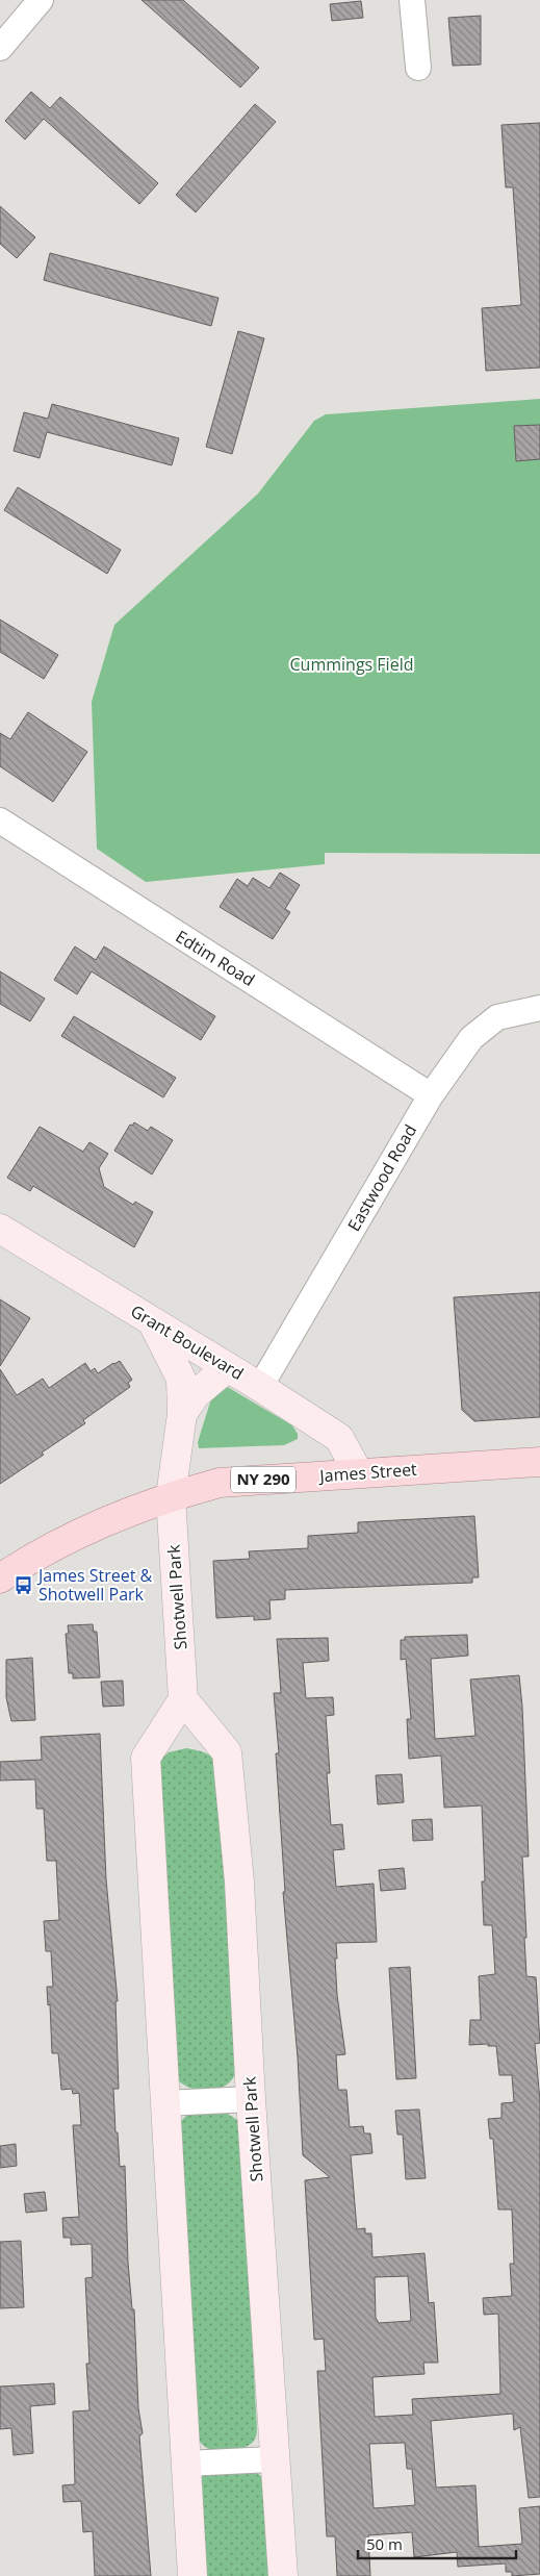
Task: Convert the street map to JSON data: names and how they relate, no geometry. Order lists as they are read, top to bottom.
{
  "streets": {
    "main road": ["James Street", "NY 290"],
    "street": [
      "Edtim Road",
      "Eastwood Road",
      "Grant Boulevard",
      "Shotwell Park"
    ]
  },
  "crossings": [
    ["Edtim Road", "Eastwood Road"],
    ["Eastwood Road", "Grant Boulevard"],
    ["Grant Boulevard", "James Street"],
    ["Grant Boulevard", "Shotwell Park"],
    ["James Street", "Shotwell Park"]
  ],
  "parks": ["Cummings Field"],
  "places": {
    "bus stop": ["James Street & Shotwell Park"]
  },
  "scale_bar": "50 m"
}
